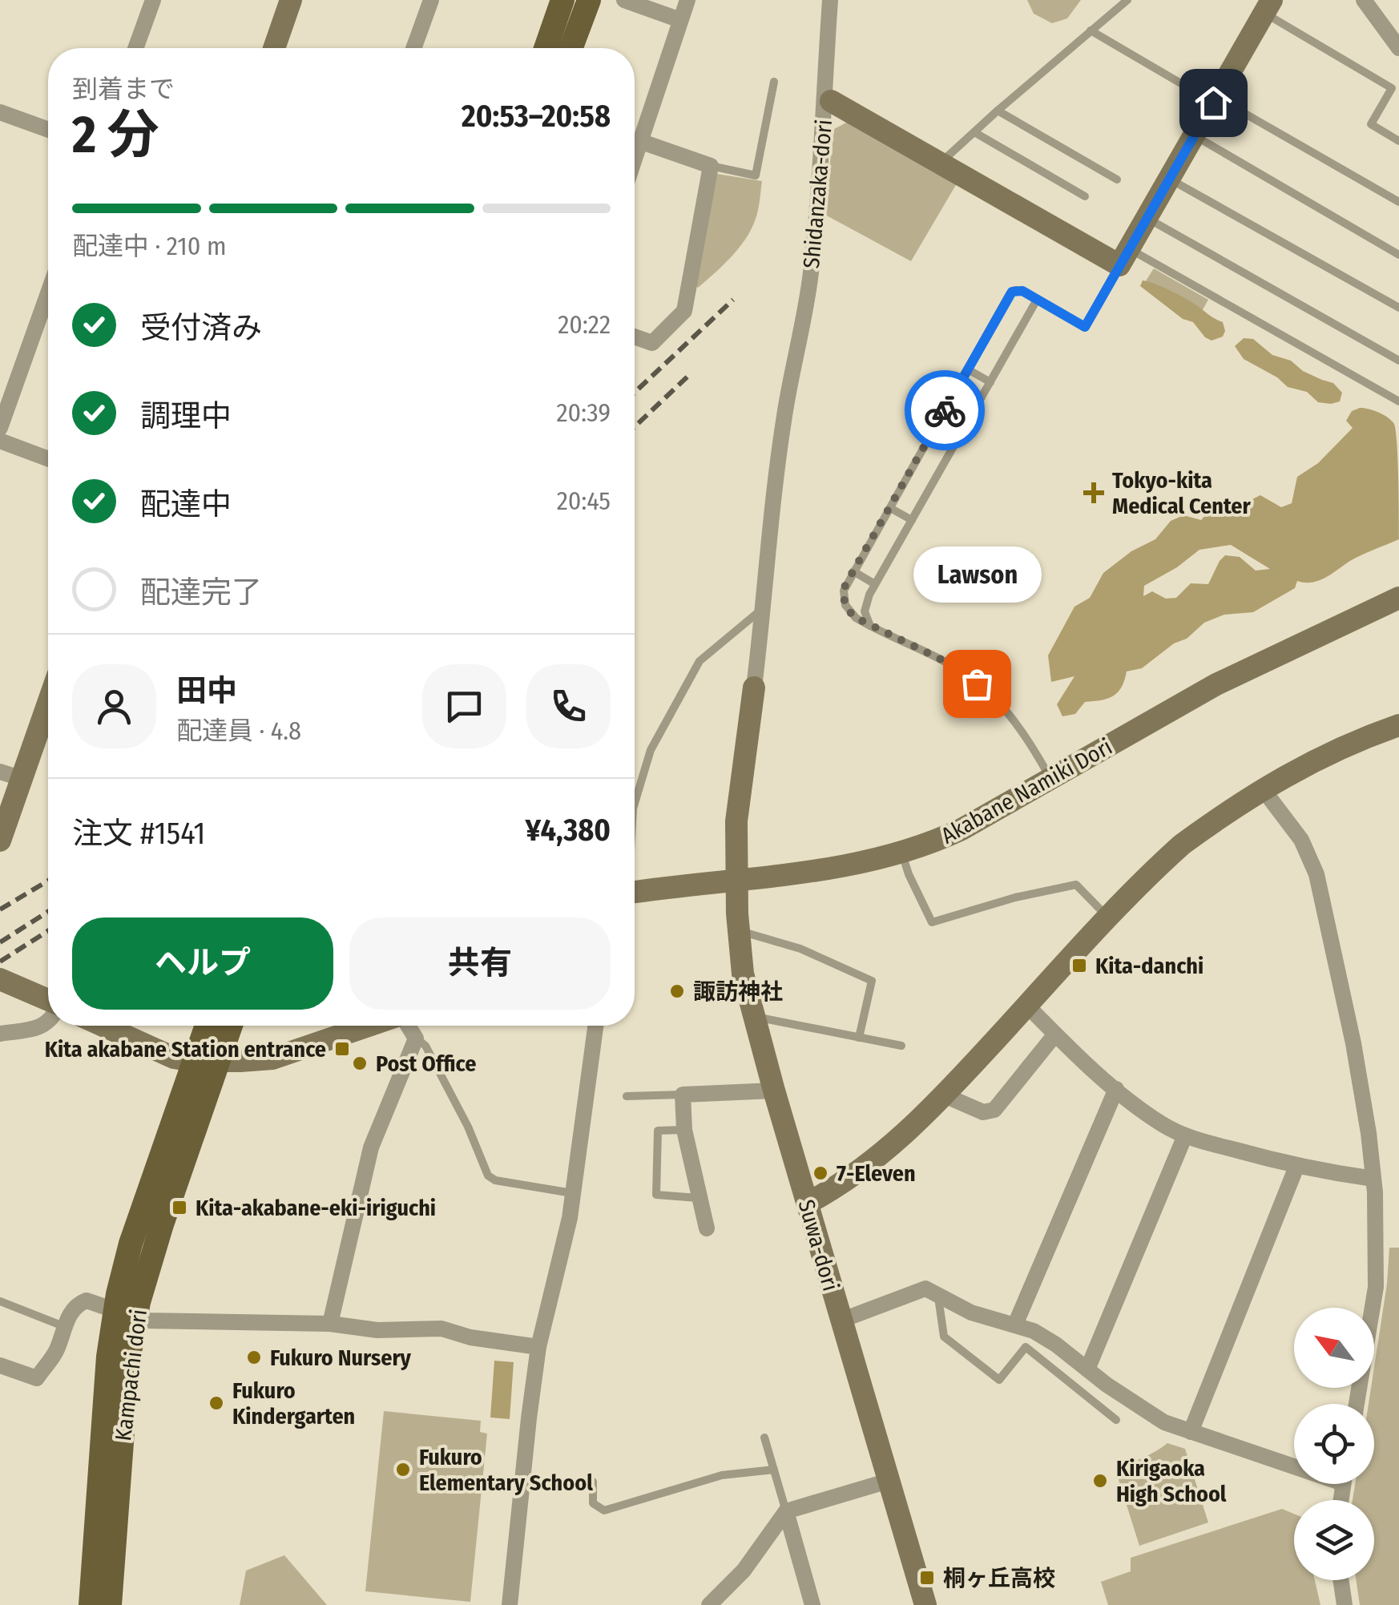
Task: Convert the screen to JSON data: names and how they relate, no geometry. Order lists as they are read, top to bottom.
{
  "streets": {
    "main road": ["Kampachi dori"],
    "street": ["Shidanzaka-dori", "Akabane Namiki Dori", "Suwa-dori"]
  },
  "crossings": [
    ["Shidanzaka-dori", "Akabane Namiki Dori"],
    ["Shidanzaka-dori", "Suwa-dori"],
    ["Akabane Namiki Dori", "Suwa-dori"]
  ],
  "places": {
    "health": ["Tokyo-kita Medical Center"],
    "other": [
      "Lawson",
      "諏訪神社",
      "Post Office",
      "7-Eleven",
      "Fukuro Nursery",
      "Fukuro Kindergarten",
      "Fukuro Elementary School",
      "Kirigaoka High School"
    ],
    "transit": [
      "Kita-danchi",
      "Kita akabane Station entrance",
      "Kita-akabane-eki-iriguchi",
      "桐ヶ丘高校"
    ]
  },
  "north": "top left",
  "page": {
    "heading": ["2 分", "到着まで", "20:53–20:58"],
    "panel": [
      "田中",
      "配達員 · 4.8",
      "注文 #1541",
      "¥4,380"
    ],
    "bar": "配達中 · 210 m",
    "list": [
      ["受付済み", "20:22"],
      ["調理中", "20:39"],
      ["配達中", "20:45"],
      "配達完了"
    ],
    "bubble": "Lawson",
    "buttons": ["ヘルプ", "共有"]
  }
}
